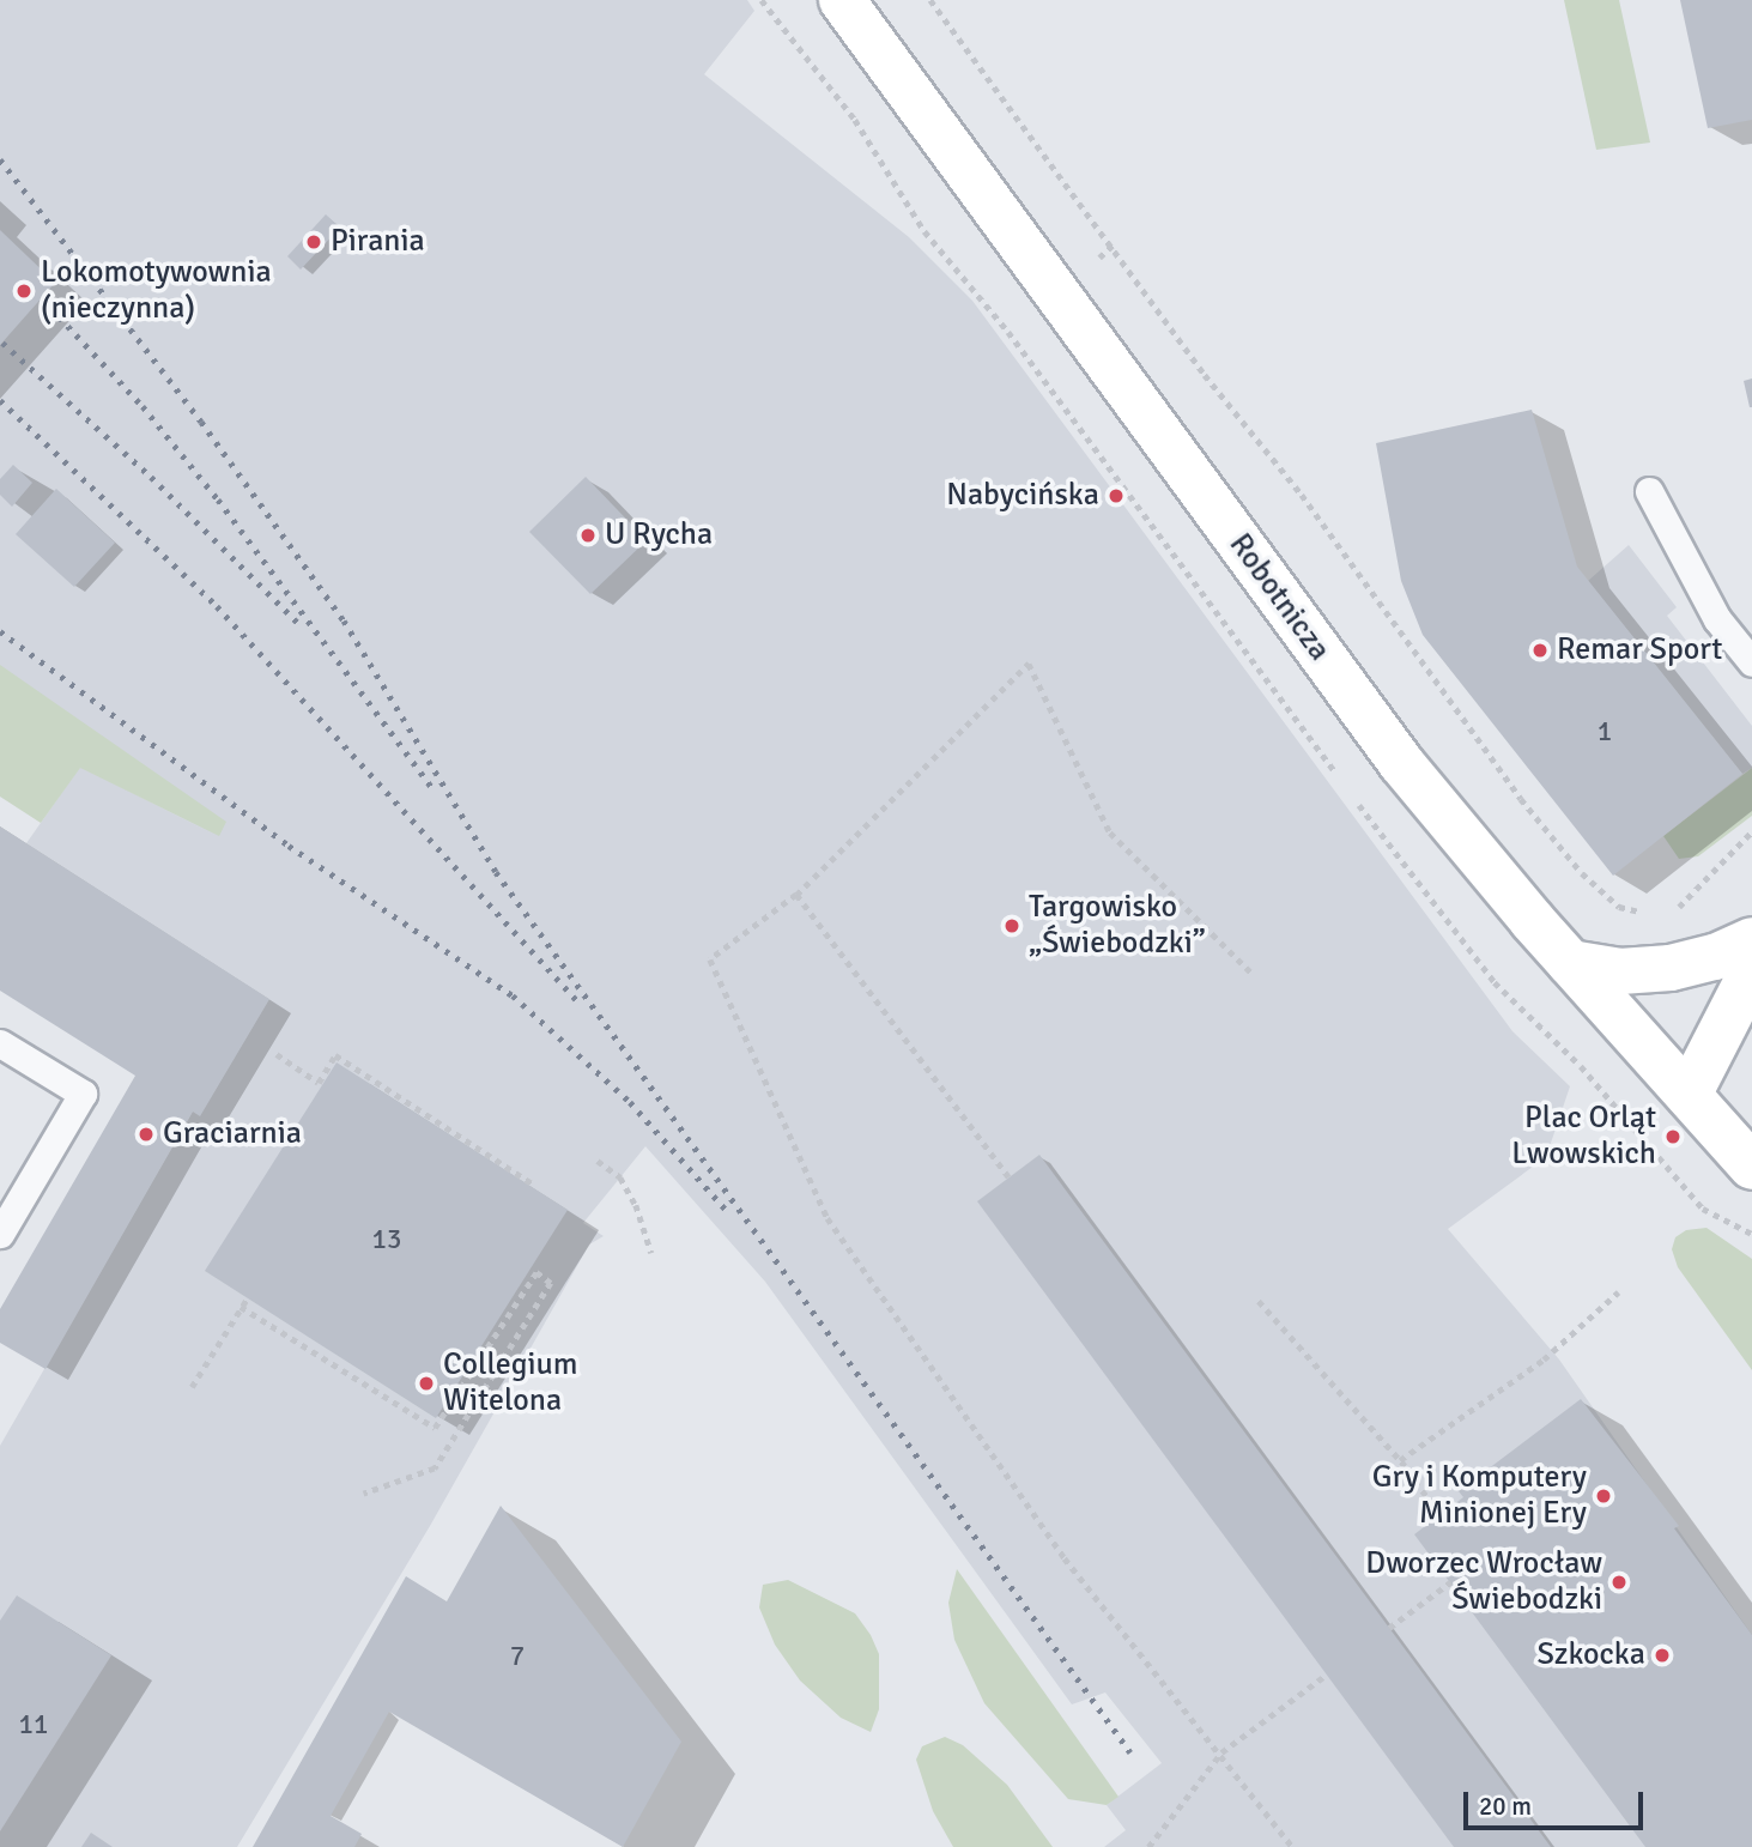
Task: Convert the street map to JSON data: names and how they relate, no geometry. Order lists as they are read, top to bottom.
{
  "streets": {
    "street": ["Robotnicza"]
  },
  "places": [
    "Pirania",
    "Lokomotywownia (nieczynna)",
    "Nabycińska",
    "U Rycha",
    "Remar Sport",
    "Targowisko „Świebodzki”",
    "Graciarnia",
    "Plac Orląt Lwowskich",
    "Collegium Witelona",
    "Gry i Komputery Minionej Ery",
    "Dworzec Wrocław Świebodzki",
    "Szkocka"
  ],
  "house_numbers": [
    "1",
    "13",
    "7",
    "11"
  ],
  "scale_bar": "20 m"
}
